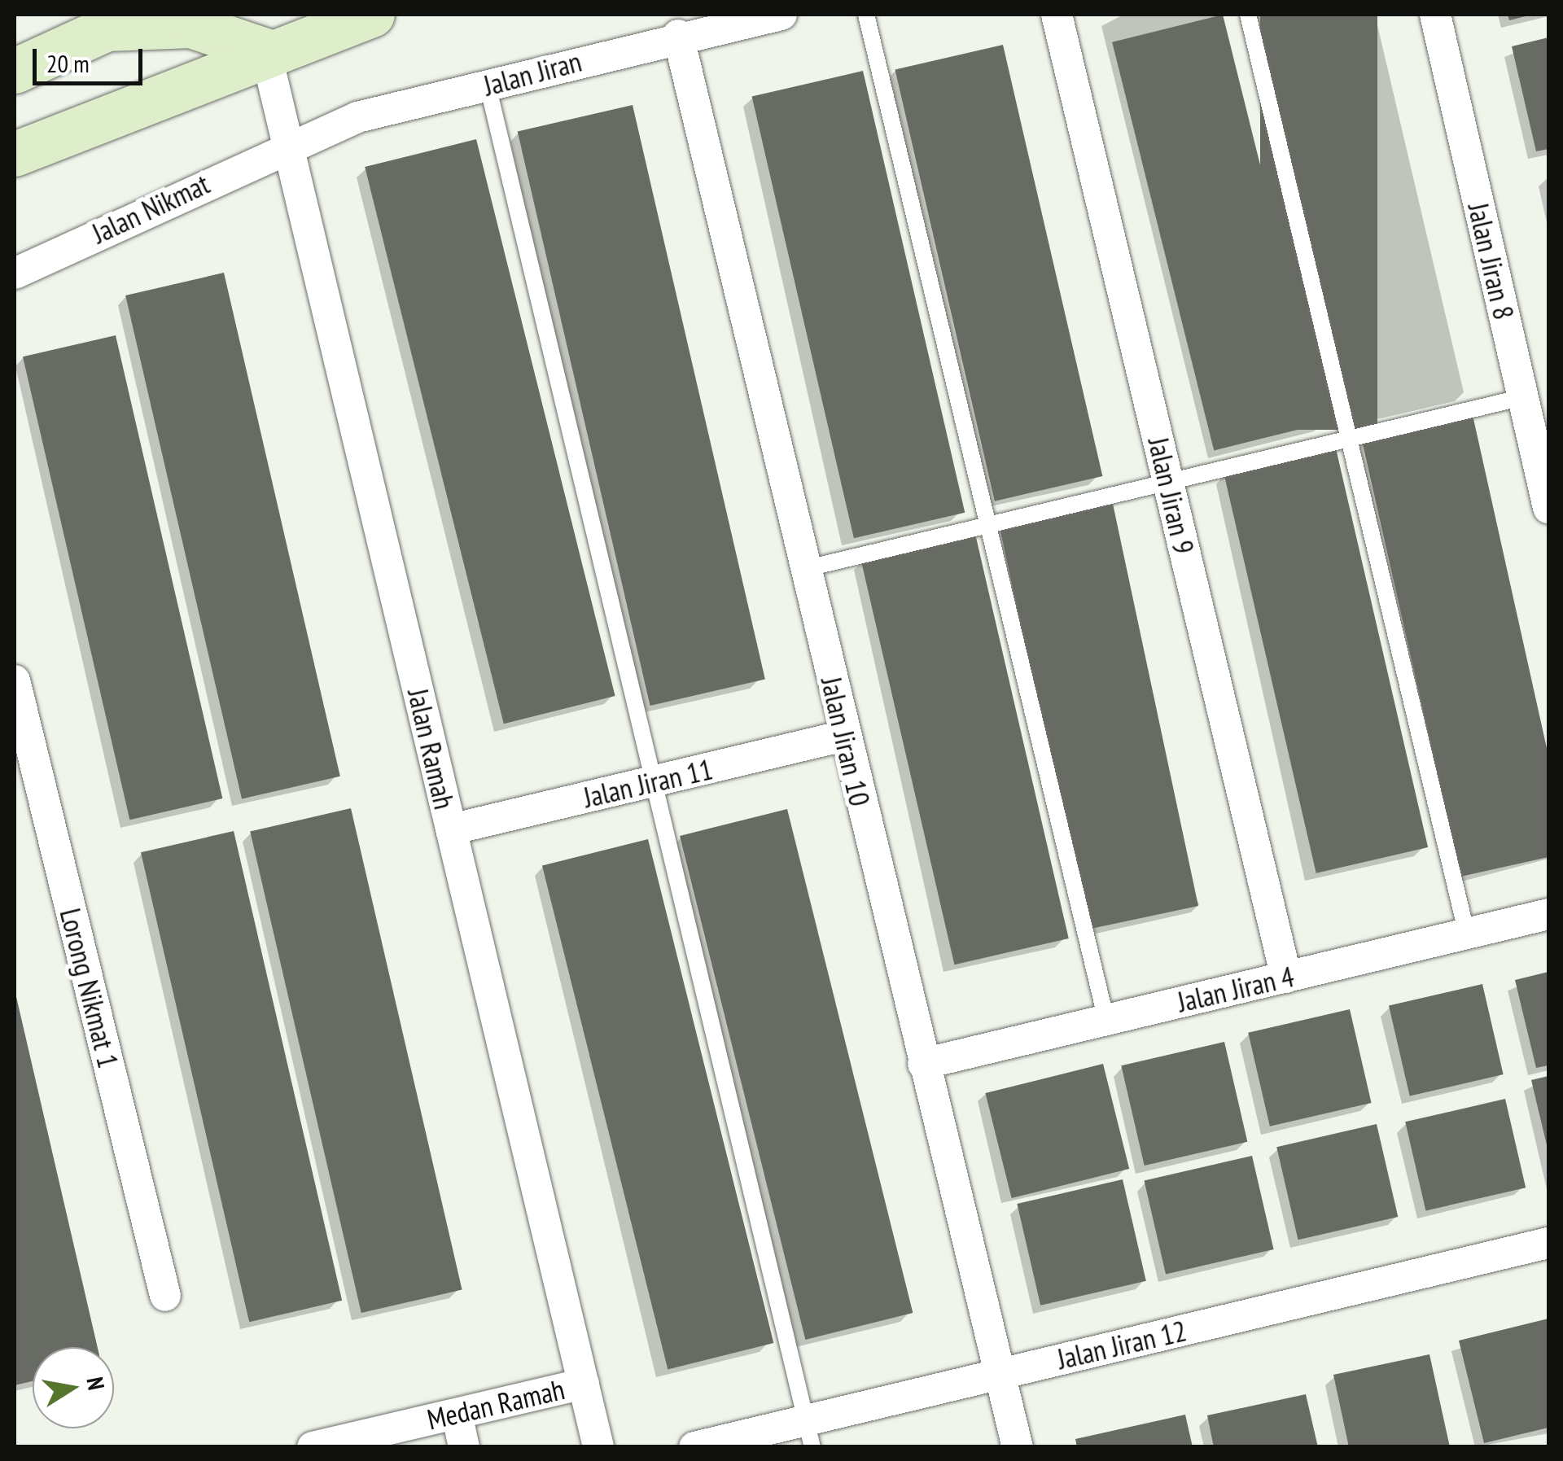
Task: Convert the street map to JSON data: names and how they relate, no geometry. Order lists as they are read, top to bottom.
{
  "streets": {
    "street": [
      "Jalan Jiran",
      "Jalan Nikmat",
      "Jalan Jiran 8",
      "Jalan Jiran 9",
      "Jalan Jiran 10",
      "Jalan Ramah",
      "Jalan Jiran 11",
      "Lorong Nikmat 1",
      "Jalan Jiran 4",
      "Jalan Jiran 12",
      "Medan Ramah"
    ]
  },
  "crossings": [
    ["Jalan Jiran", "Jalan Nikmat"],
    ["Jalan Jiran", "Jalan Jiran 10"],
    ["Jalan Jiran", "Jalan Ramah"],
    ["Jalan Nikmat", "Jalan Ramah"],
    ["Jalan Jiran 9", "Jalan Jiran 4"],
    ["Jalan Jiran 10", "Jalan Jiran 11"],
    ["Jalan Jiran 10", "Jalan Jiran 4"],
    ["Jalan Jiran 10", "Jalan Jiran 12"],
    ["Jalan Ramah", "Jalan Jiran 11"],
    ["Jalan Ramah", "Medan Ramah"]
  ],
  "scale_bar": "20 m",
  "north": "right"
}
